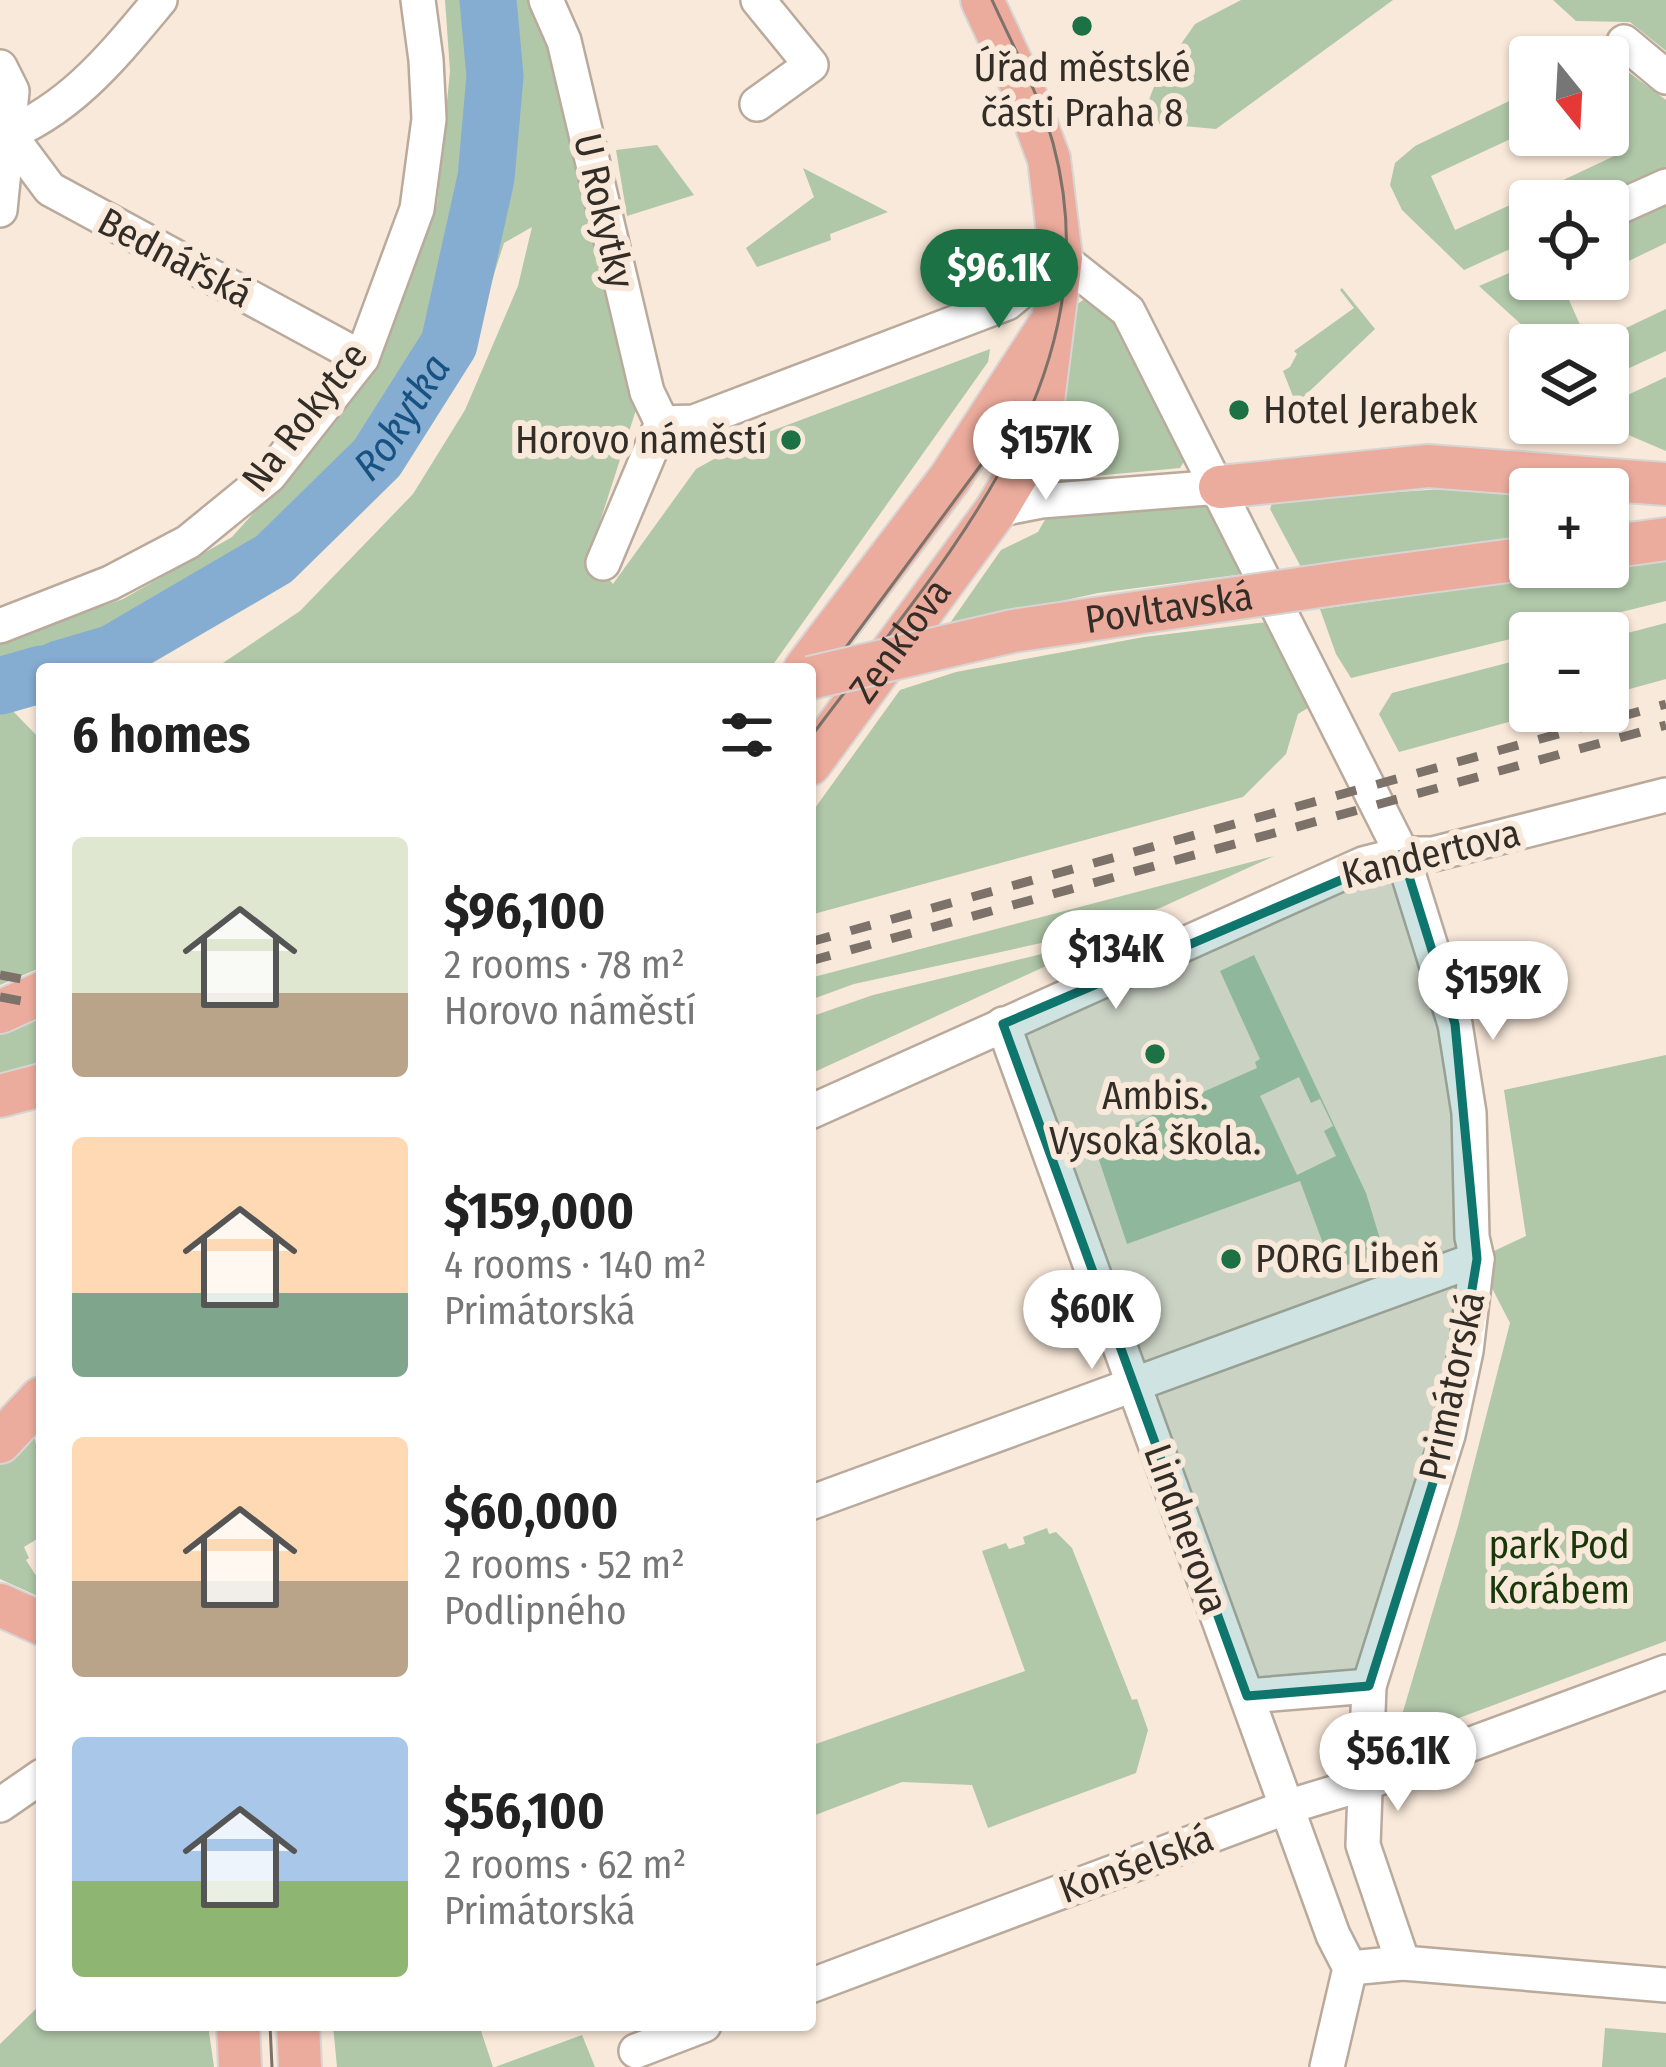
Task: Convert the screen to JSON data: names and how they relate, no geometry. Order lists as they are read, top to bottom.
{
  "streets": {
    "main road": ["Povltavská", "Zenklova"],
    "street": [
      "U Rokytky",
      "Bednářská",
      "Na Rokytce",
      "Kandertova",
      "Primátorská",
      "Lindnerova",
      "Konšelská"
    ]
  },
  "crossings": [
    ["Bednářská", "Na Rokytce"],
    ["Zenklova", "Primátorská"],
    ["Kandertova", "Primátorská"],
    ["Kandertova", "Lindnerova"],
    ["Primátorská", "Konšelská"],
    ["Lindnerova", "Konšelská"]
  ],
  "water": ["Rokytka"],
  "parks": ["park Pod Korábem"],
  "places": [
    "Úřad městské části Praha 8",
    "Hotel Jerabek",
    "Horovo náměstí",
    "Ambis. Vysoká škola.",
    "PORG Libeň"
  ],
  "north": "bottom",
  "page": {
    "map_buttons": ["+", "−"],
    "price": [
      "$96.1K",
      "$157K",
      "$134K",
      "$159K",
      "$60K",
      "$56.1K"
    ],
    "heading": "6 homes",
    "list": [
      {
        "name": "$96,100",
        "note": "2 rooms · 78 m² · Horovo náměstí"
      },
      {
        "name": "$159,000",
        "note": "4 rooms · 140 m² · Primátorská"
      },
      {
        "name": "$60,000",
        "note": "2 rooms · 52 m² · Podlipného"
      },
      {
        "name": "$56,100",
        "note": "2 rooms · 62 m² · Primátorská"
      }
    ]
  }
}
